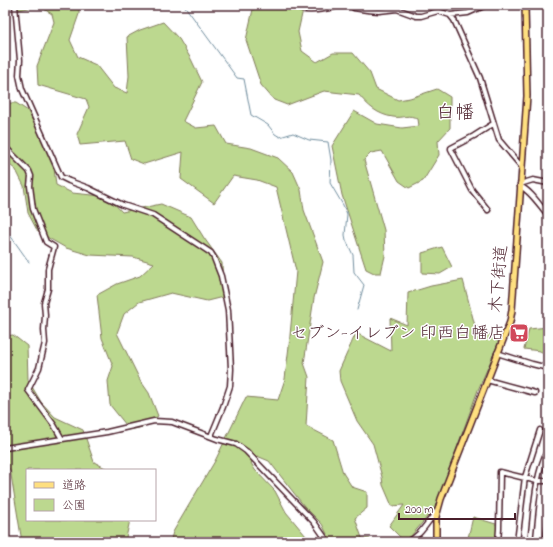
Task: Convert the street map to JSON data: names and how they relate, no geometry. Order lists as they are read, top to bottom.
{
  "streets": {
    "main road": ["木下街道"]
  },
  "districts": ["白幡"],
  "places": {
    "supermarket": ["セブン-イレブン 印西白幡店"]
  },
  "legend": ["道路", "公園"],
  "scale_bar": "200 m"
}
